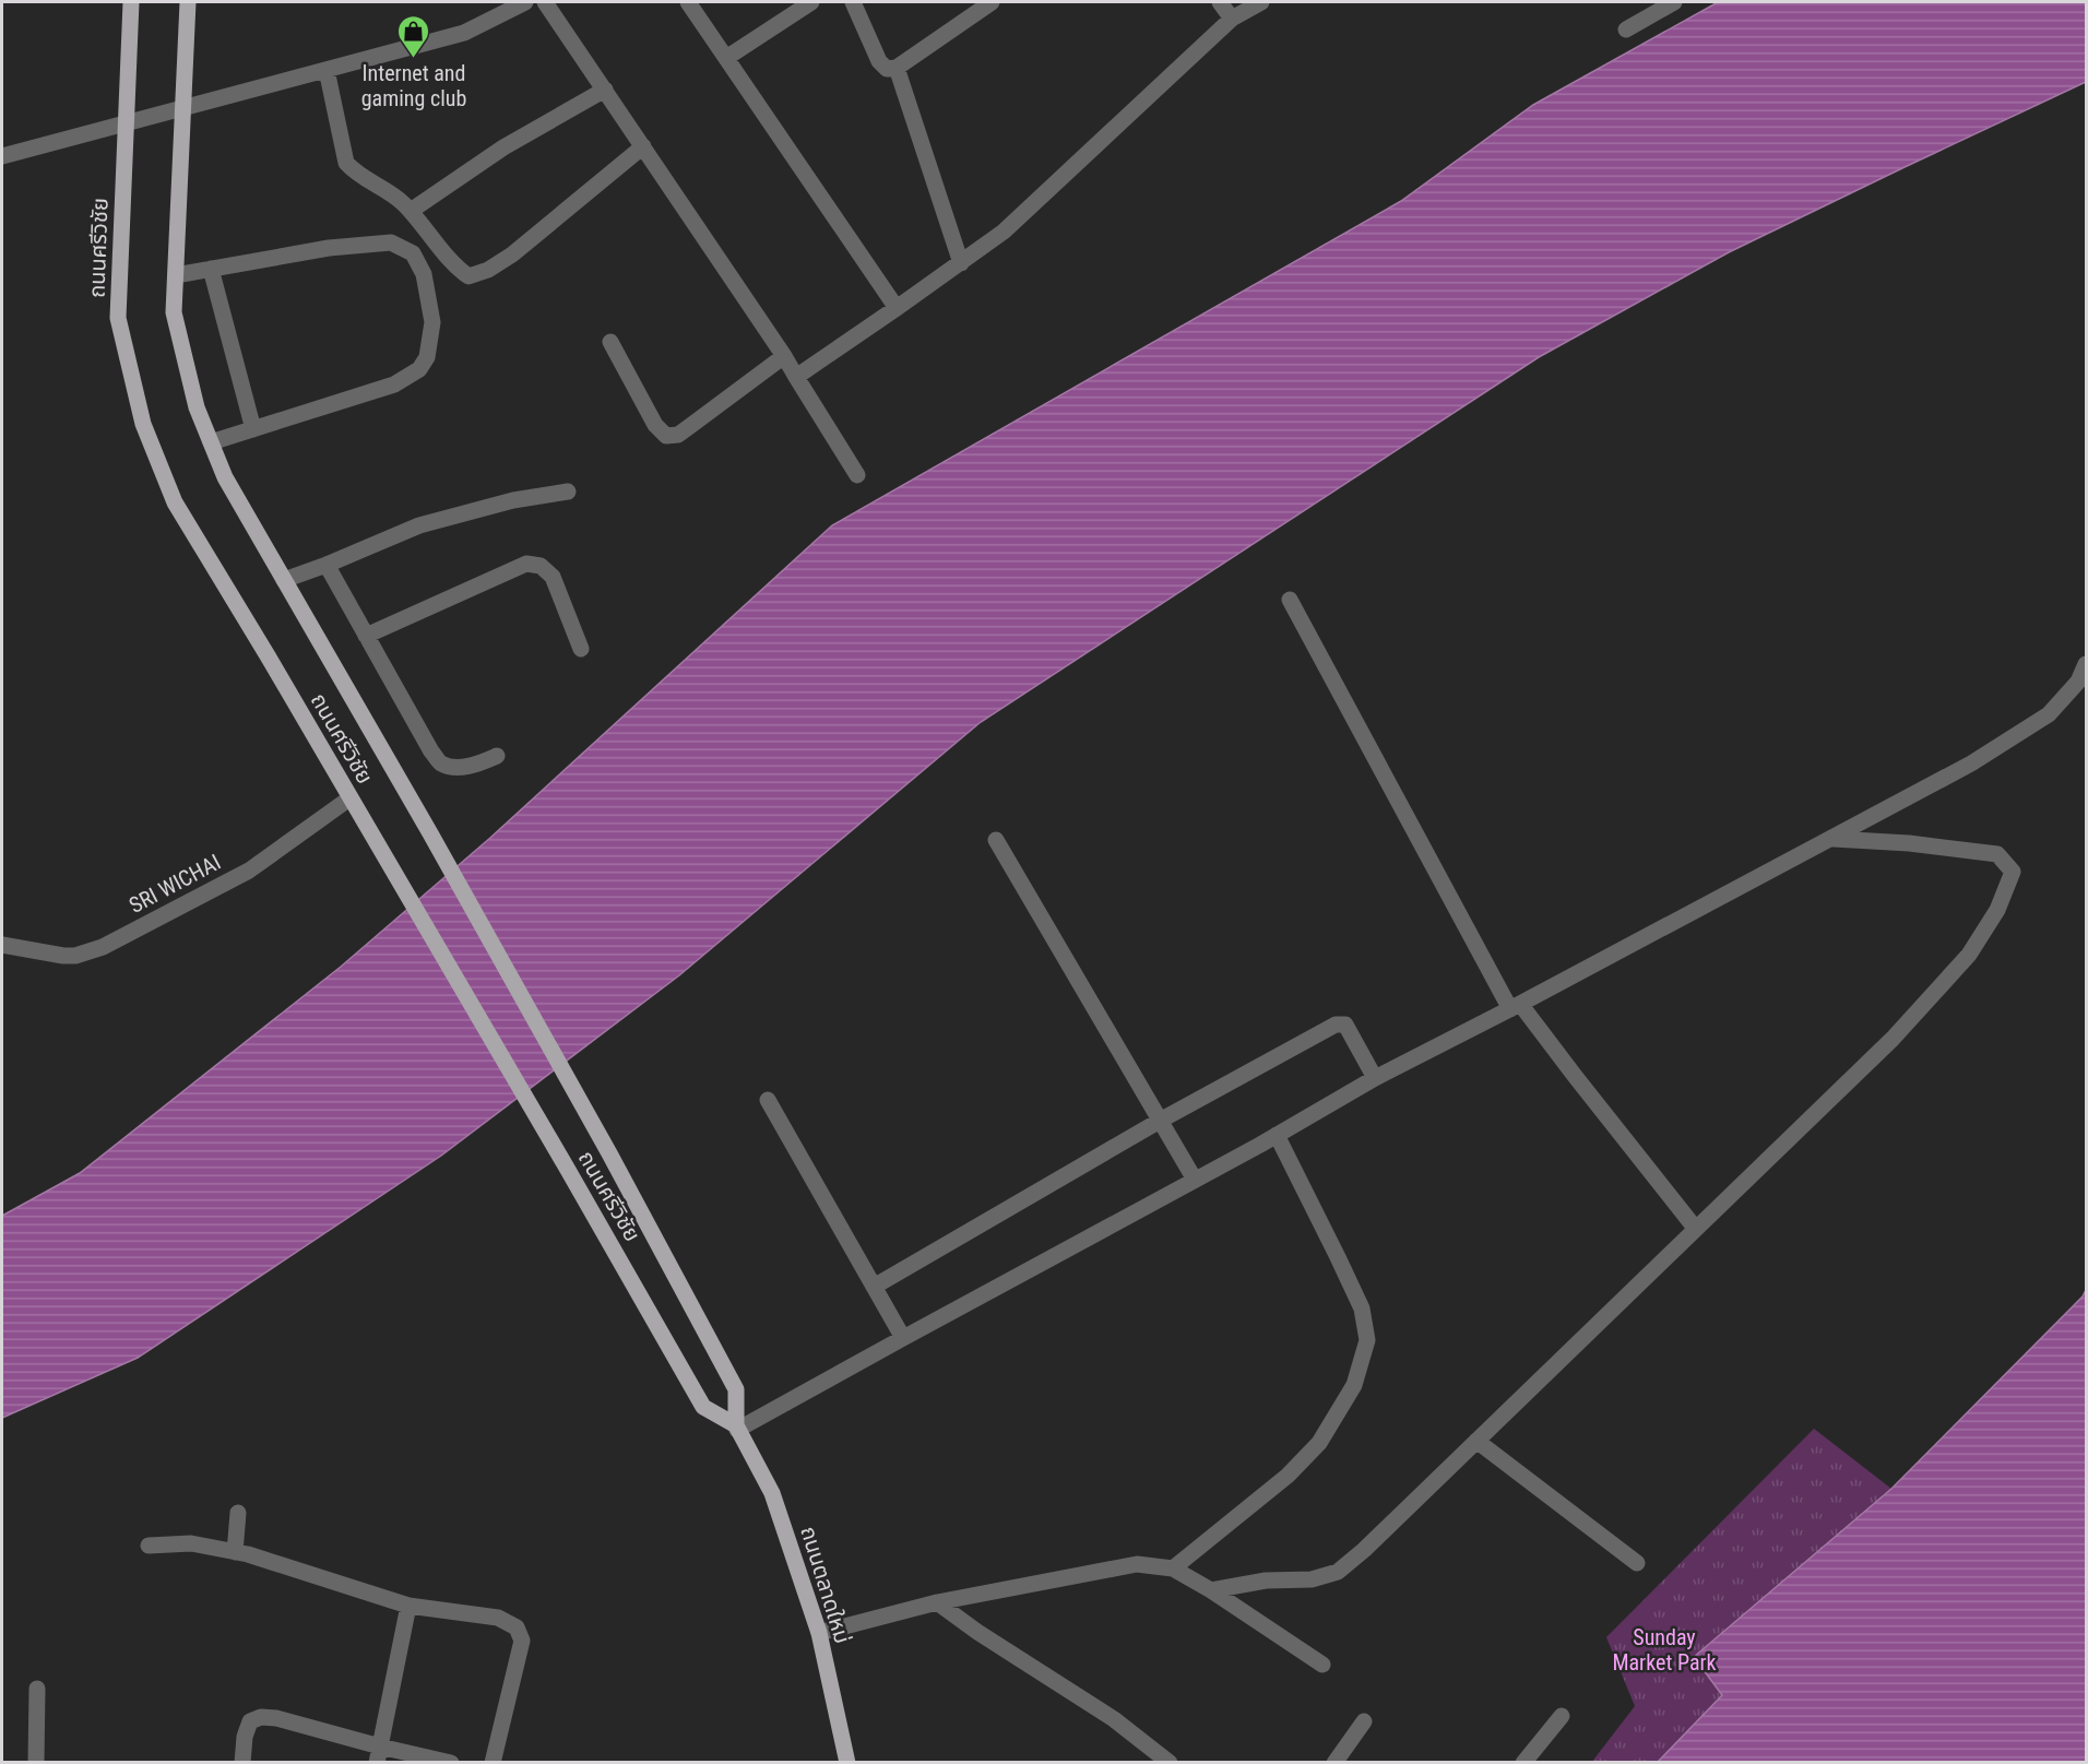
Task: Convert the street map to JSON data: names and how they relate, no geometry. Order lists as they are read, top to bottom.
{
  "streets": {
    "main road": ["ถนนศรีวิชัย", "ถนนตลาดใหม่"],
    "street": ["SRI WICHAI"]
  },
  "crossings": [
    ["ถนนศรีวิชัย", "SRI WICHAI"],
    ["ถนนศรีวิชัย", "ถนนตลาดใหม่"]
  ],
  "parks": ["Sunday Market Park"],
  "places": {
    "shop": ["Internet and gaming club"]
  }
}
